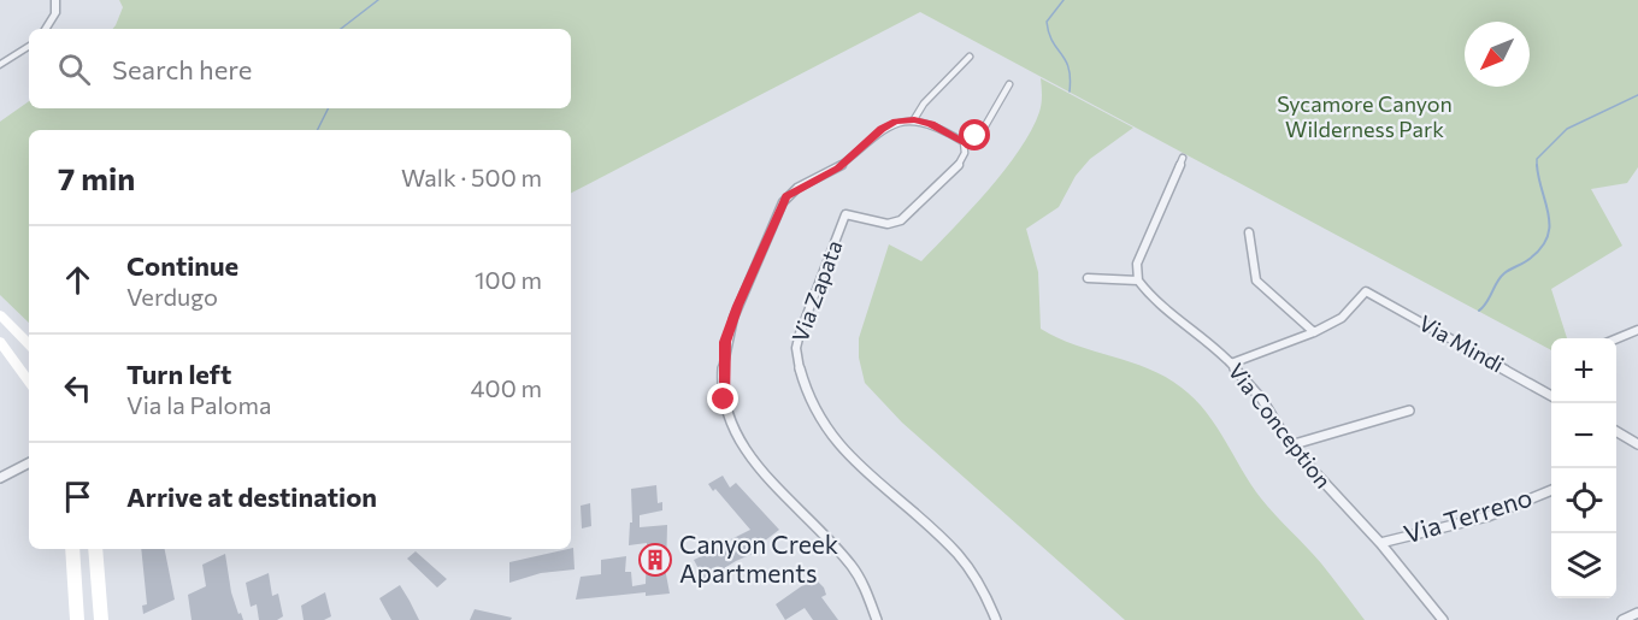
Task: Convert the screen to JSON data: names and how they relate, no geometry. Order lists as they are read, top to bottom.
{
  "streets": {
    "street": [
      "Via Zapata",
      "Via Mindi",
      "Via Conception",
      "Via Terreno"
    ]
  },
  "crossings": [
    ["Via Conception", "Via Terreno"]
  ],
  "parks": ["Sycamore Canyon Wilderness Park"],
  "places": {
    "building": ["Canyon Creek Apartments"]
  },
  "north": "bottom left",
  "page": {
    "search": "Search here",
    "heading": ["7 min", "Walk · 500 m"],
    "list": [
      ["Continue", "Verdugo", "100 m"],
      ["Turn left", "Via la Paloma", "400 m"],
      "Arrive at destination"
    ],
    "map_buttons": ["+", "−"]
  }
}
